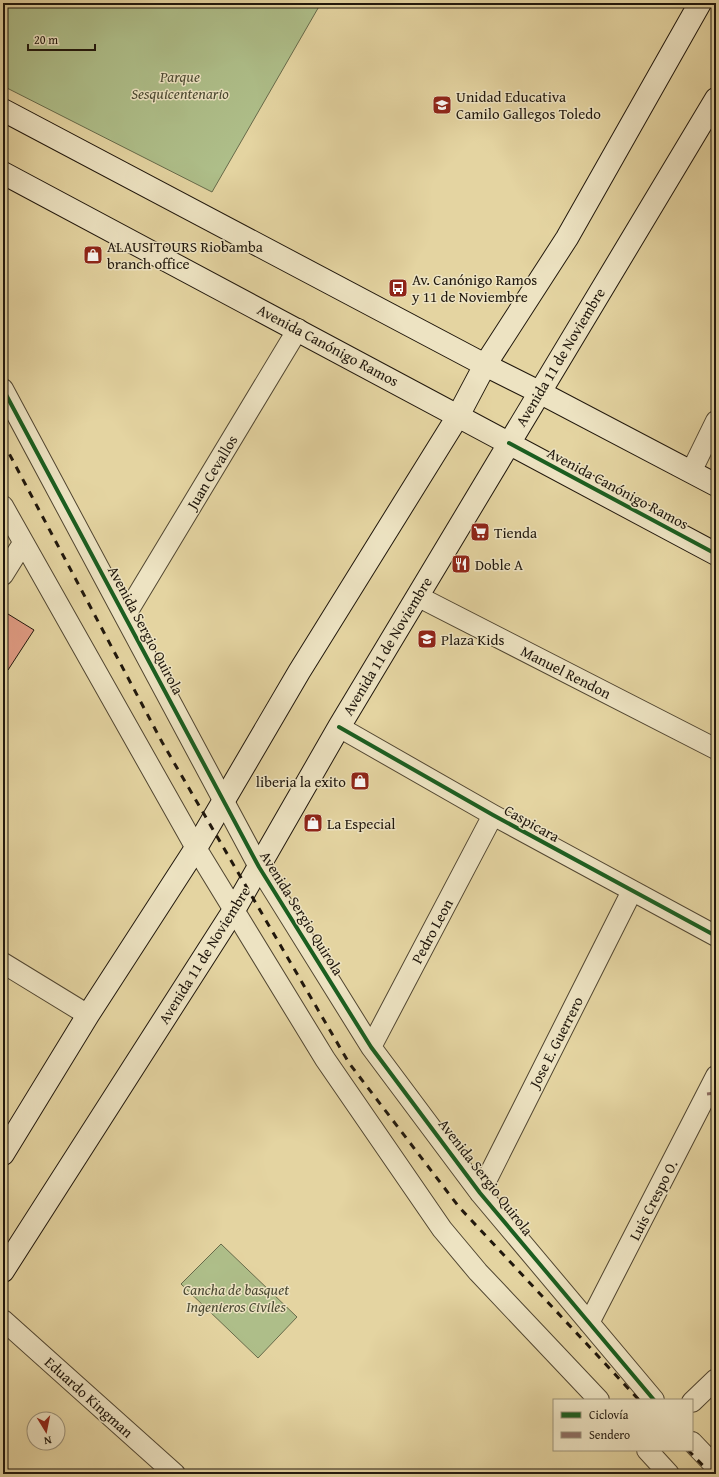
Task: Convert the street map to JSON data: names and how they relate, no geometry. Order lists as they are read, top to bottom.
{
  "streets": {
    "main road": ["Avenida Canónigo Ramos", "Avenida 11 de Noviembre"],
    "street": [
      "Juan Cevallos",
      "Avenida Sergio Quirola",
      "Manuel Rendon",
      "Caspicara",
      "Pedro Leon",
      "Jose E. Guerrero",
      "Luis Crespo O.",
      "Eduardo Kingman"
    ]
  },
  "crossings": [
    ["Avenida Canónigo Ramos", "Avenida 11 de Noviembre"],
    ["Avenida Canónigo Ramos", "Juan Cevallos"],
    ["Avenida 11 de Noviembre", "Avenida Sergio Quirola"],
    ["Avenida 11 de Noviembre", "Manuel Rendon"],
    ["Avenida 11 de Noviembre", "Caspicara"],
    ["Juan Cevallos", "Avenida Sergio Quirola"],
    ["Avenida Sergio Quirola", "Pedro Leon"],
    ["Avenida Sergio Quirola", "Jose E. Guerrero"],
    ["Avenida Sergio Quirola", "Luis Crespo O."],
    ["Caspicara", "Pedro Leon"],
    ["Caspicara", "Jose E. Guerrero"]
  ],
  "parks": ["Parque Sesquicentenario", "Cancha de basquet Ingenieros Civiles"],
  "places": {
    "school or university": ["Unidad Educativa Camilo Gallegos Toledo", "Plaza Kids"],
    "shop": ["ALAUSITOURS Riobamba branch office", "liberia la exito", "La Especial"],
    "bus stop": ["Av. Canónigo Ramos y 11 de Noviembre"],
    "supermarket": ["Tienda"],
    "restaurant": ["Doble A"]
  },
  "legend": ["Ciclovía", "Sendero"],
  "scale_bar": "20 m",
  "north": "bottom"
}
